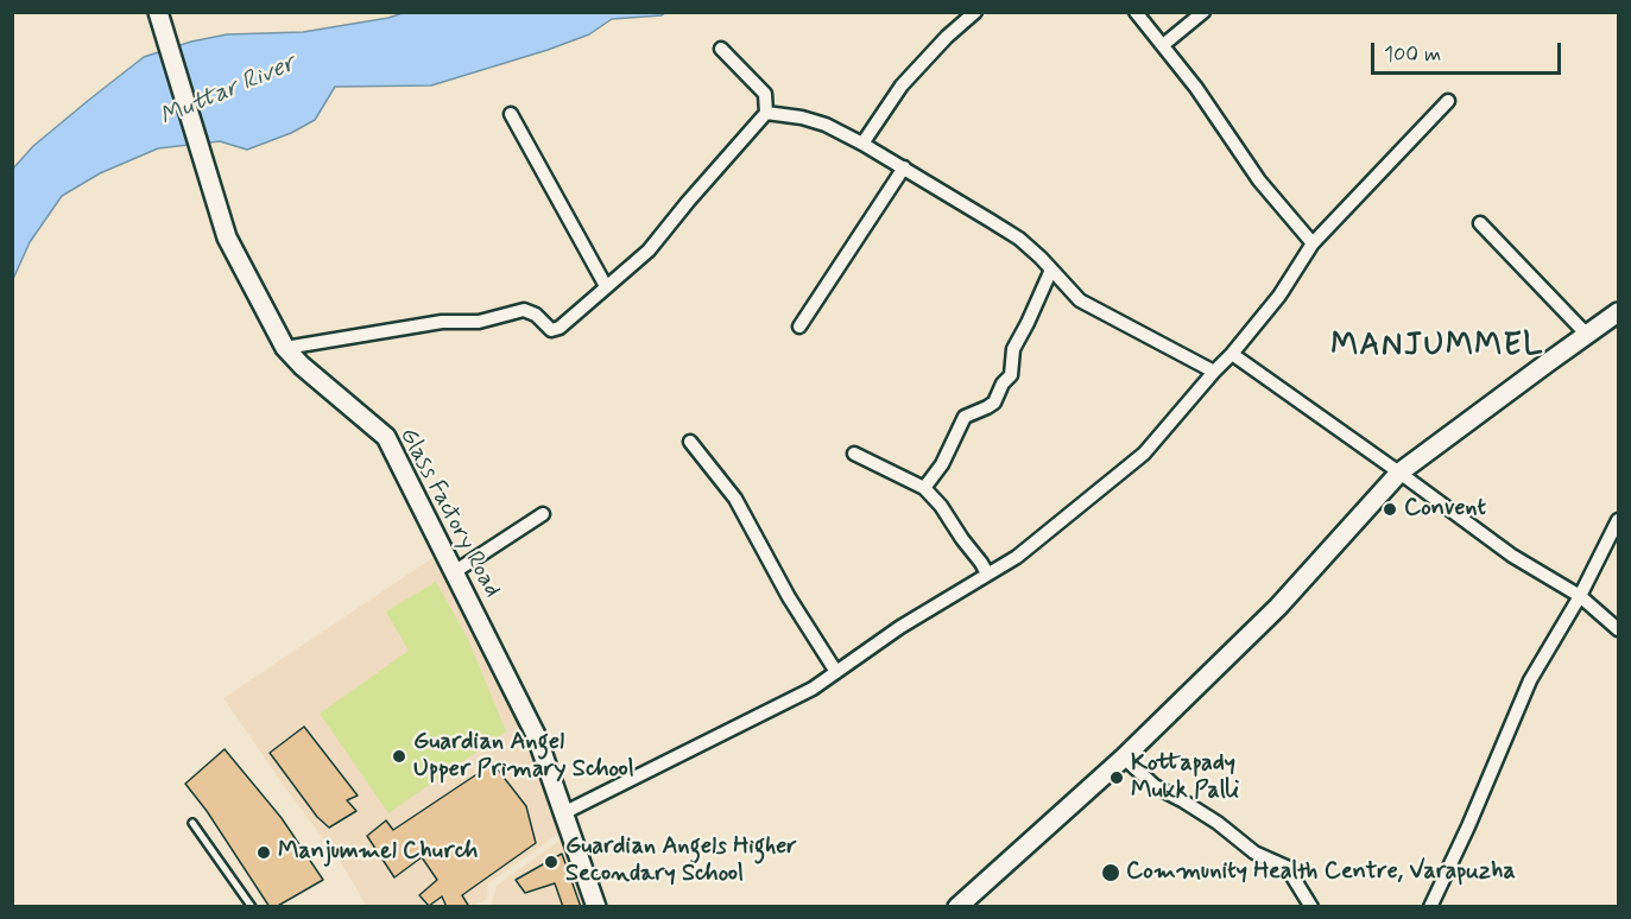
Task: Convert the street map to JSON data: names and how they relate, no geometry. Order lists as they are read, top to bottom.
{
  "streets": {
    "main road": ["Glass Factory Road"]
  },
  "districts": ["MANJUMMEL"],
  "water": ["Muttar River"],
  "places": [
    "Convent",
    "Guardian Angel Upper Primary School",
    "Kottapady Mukk Palli",
    "Manjummel Church",
    "Guardian Angels Higher Secondary School",
    "Community Health Centre, Varapuzha"
  ],
  "scale_bar": "100 m"
}
